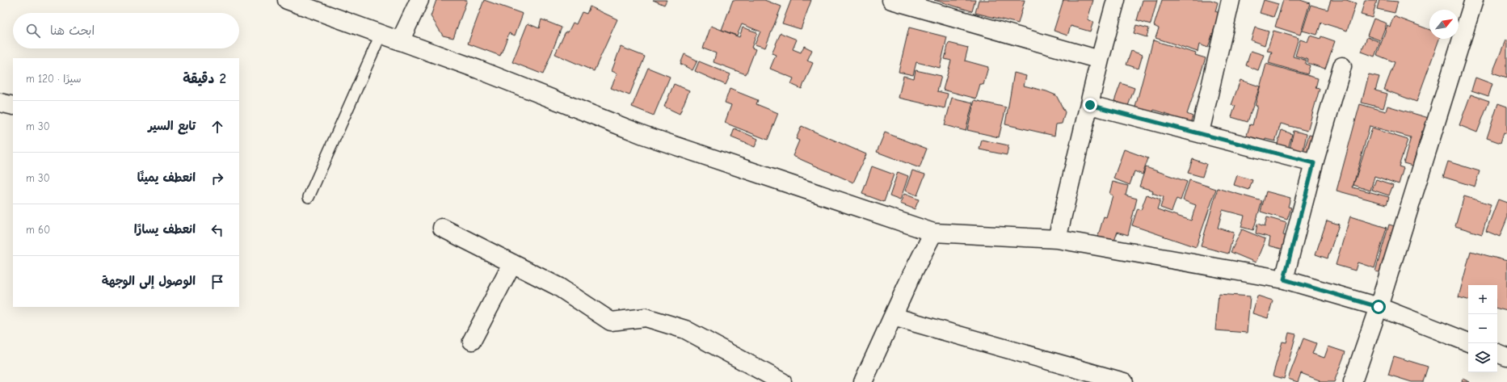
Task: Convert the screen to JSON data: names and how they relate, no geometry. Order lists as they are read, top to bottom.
{
  "north": "top right",
  "page": {
    "search": "ابحث هنا",
    "heading": ["2 دقيقة", "سيرًا · 120 m"],
    "list": [
      ["تابع السير", "30 m"],
      ["انعطف يمينًا", "30 m"],
      ["انعطف يسارًا", "60 m"],
      "الوصول إلى الوجهة"
    ],
    "map_buttons": ["+", "−"]
  }
}
